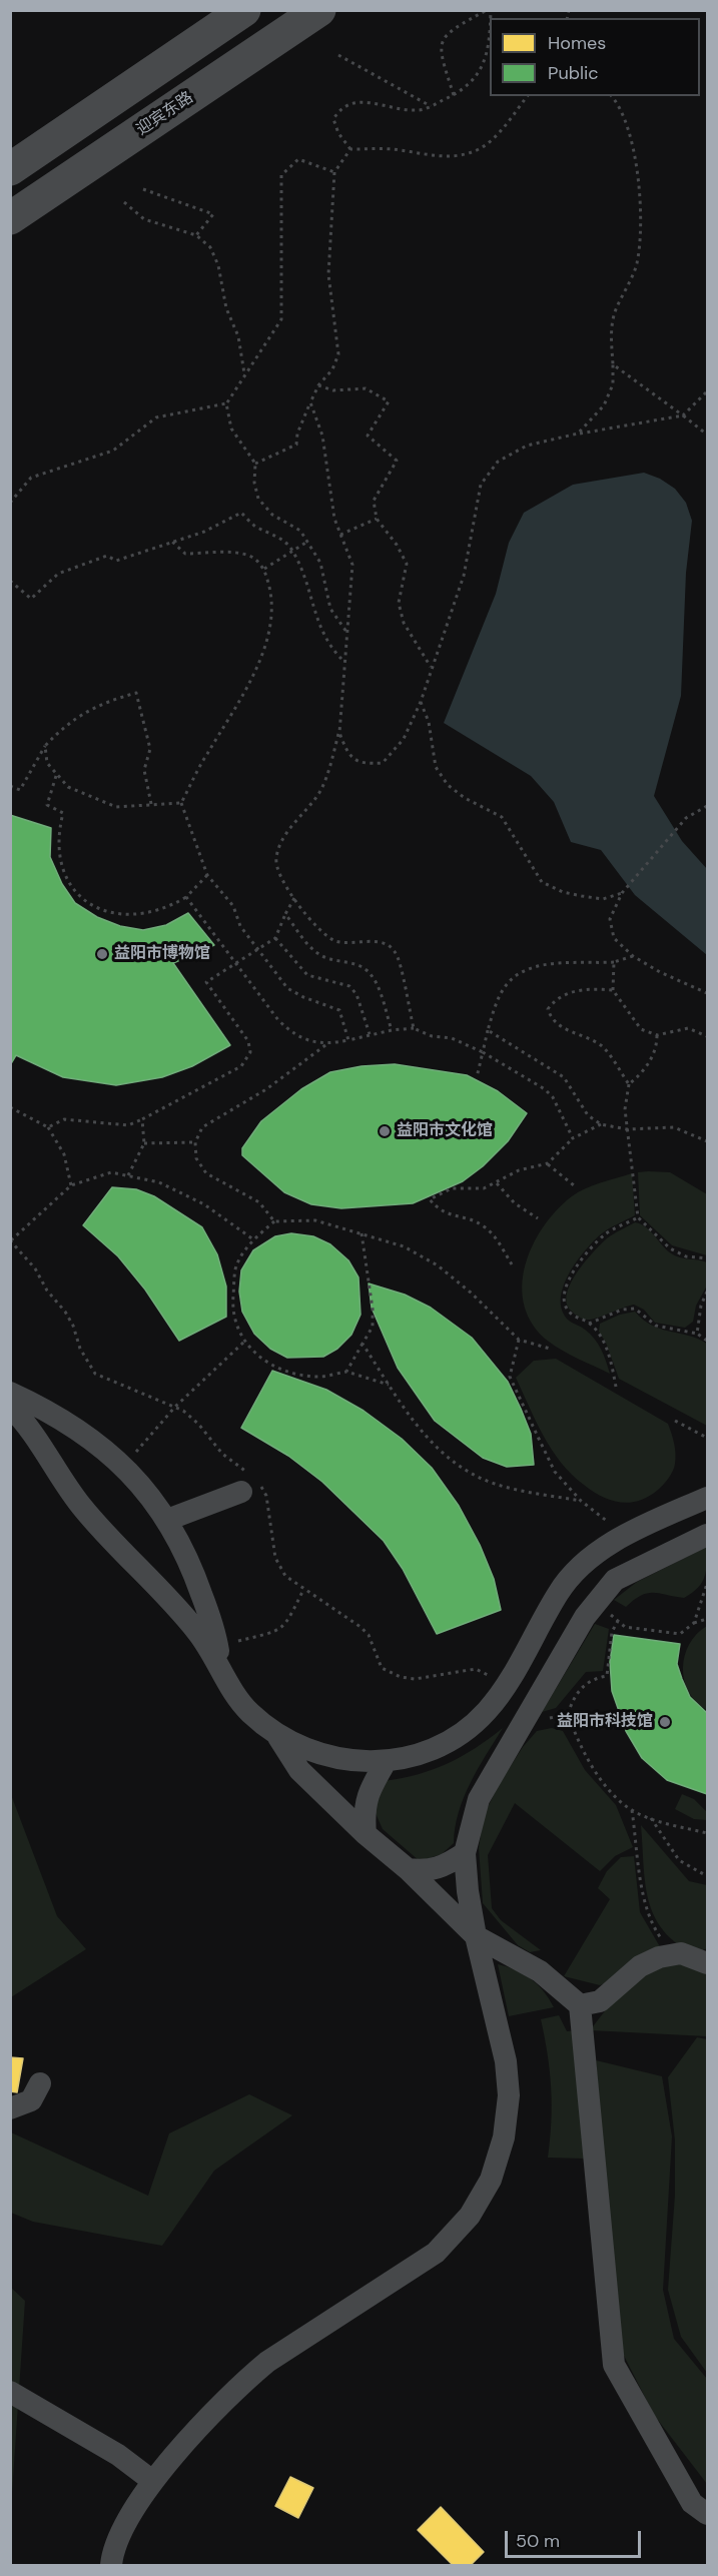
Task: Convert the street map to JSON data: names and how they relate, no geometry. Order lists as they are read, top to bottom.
{
  "streets": {
    "highway": ["迎宾东路"]
  },
  "places": ["益阳市博物馆", "益阳市文化馆", "益阳市科技馆"],
  "legend": ["Homes", "Public"],
  "scale_bar": "50 m"
}
